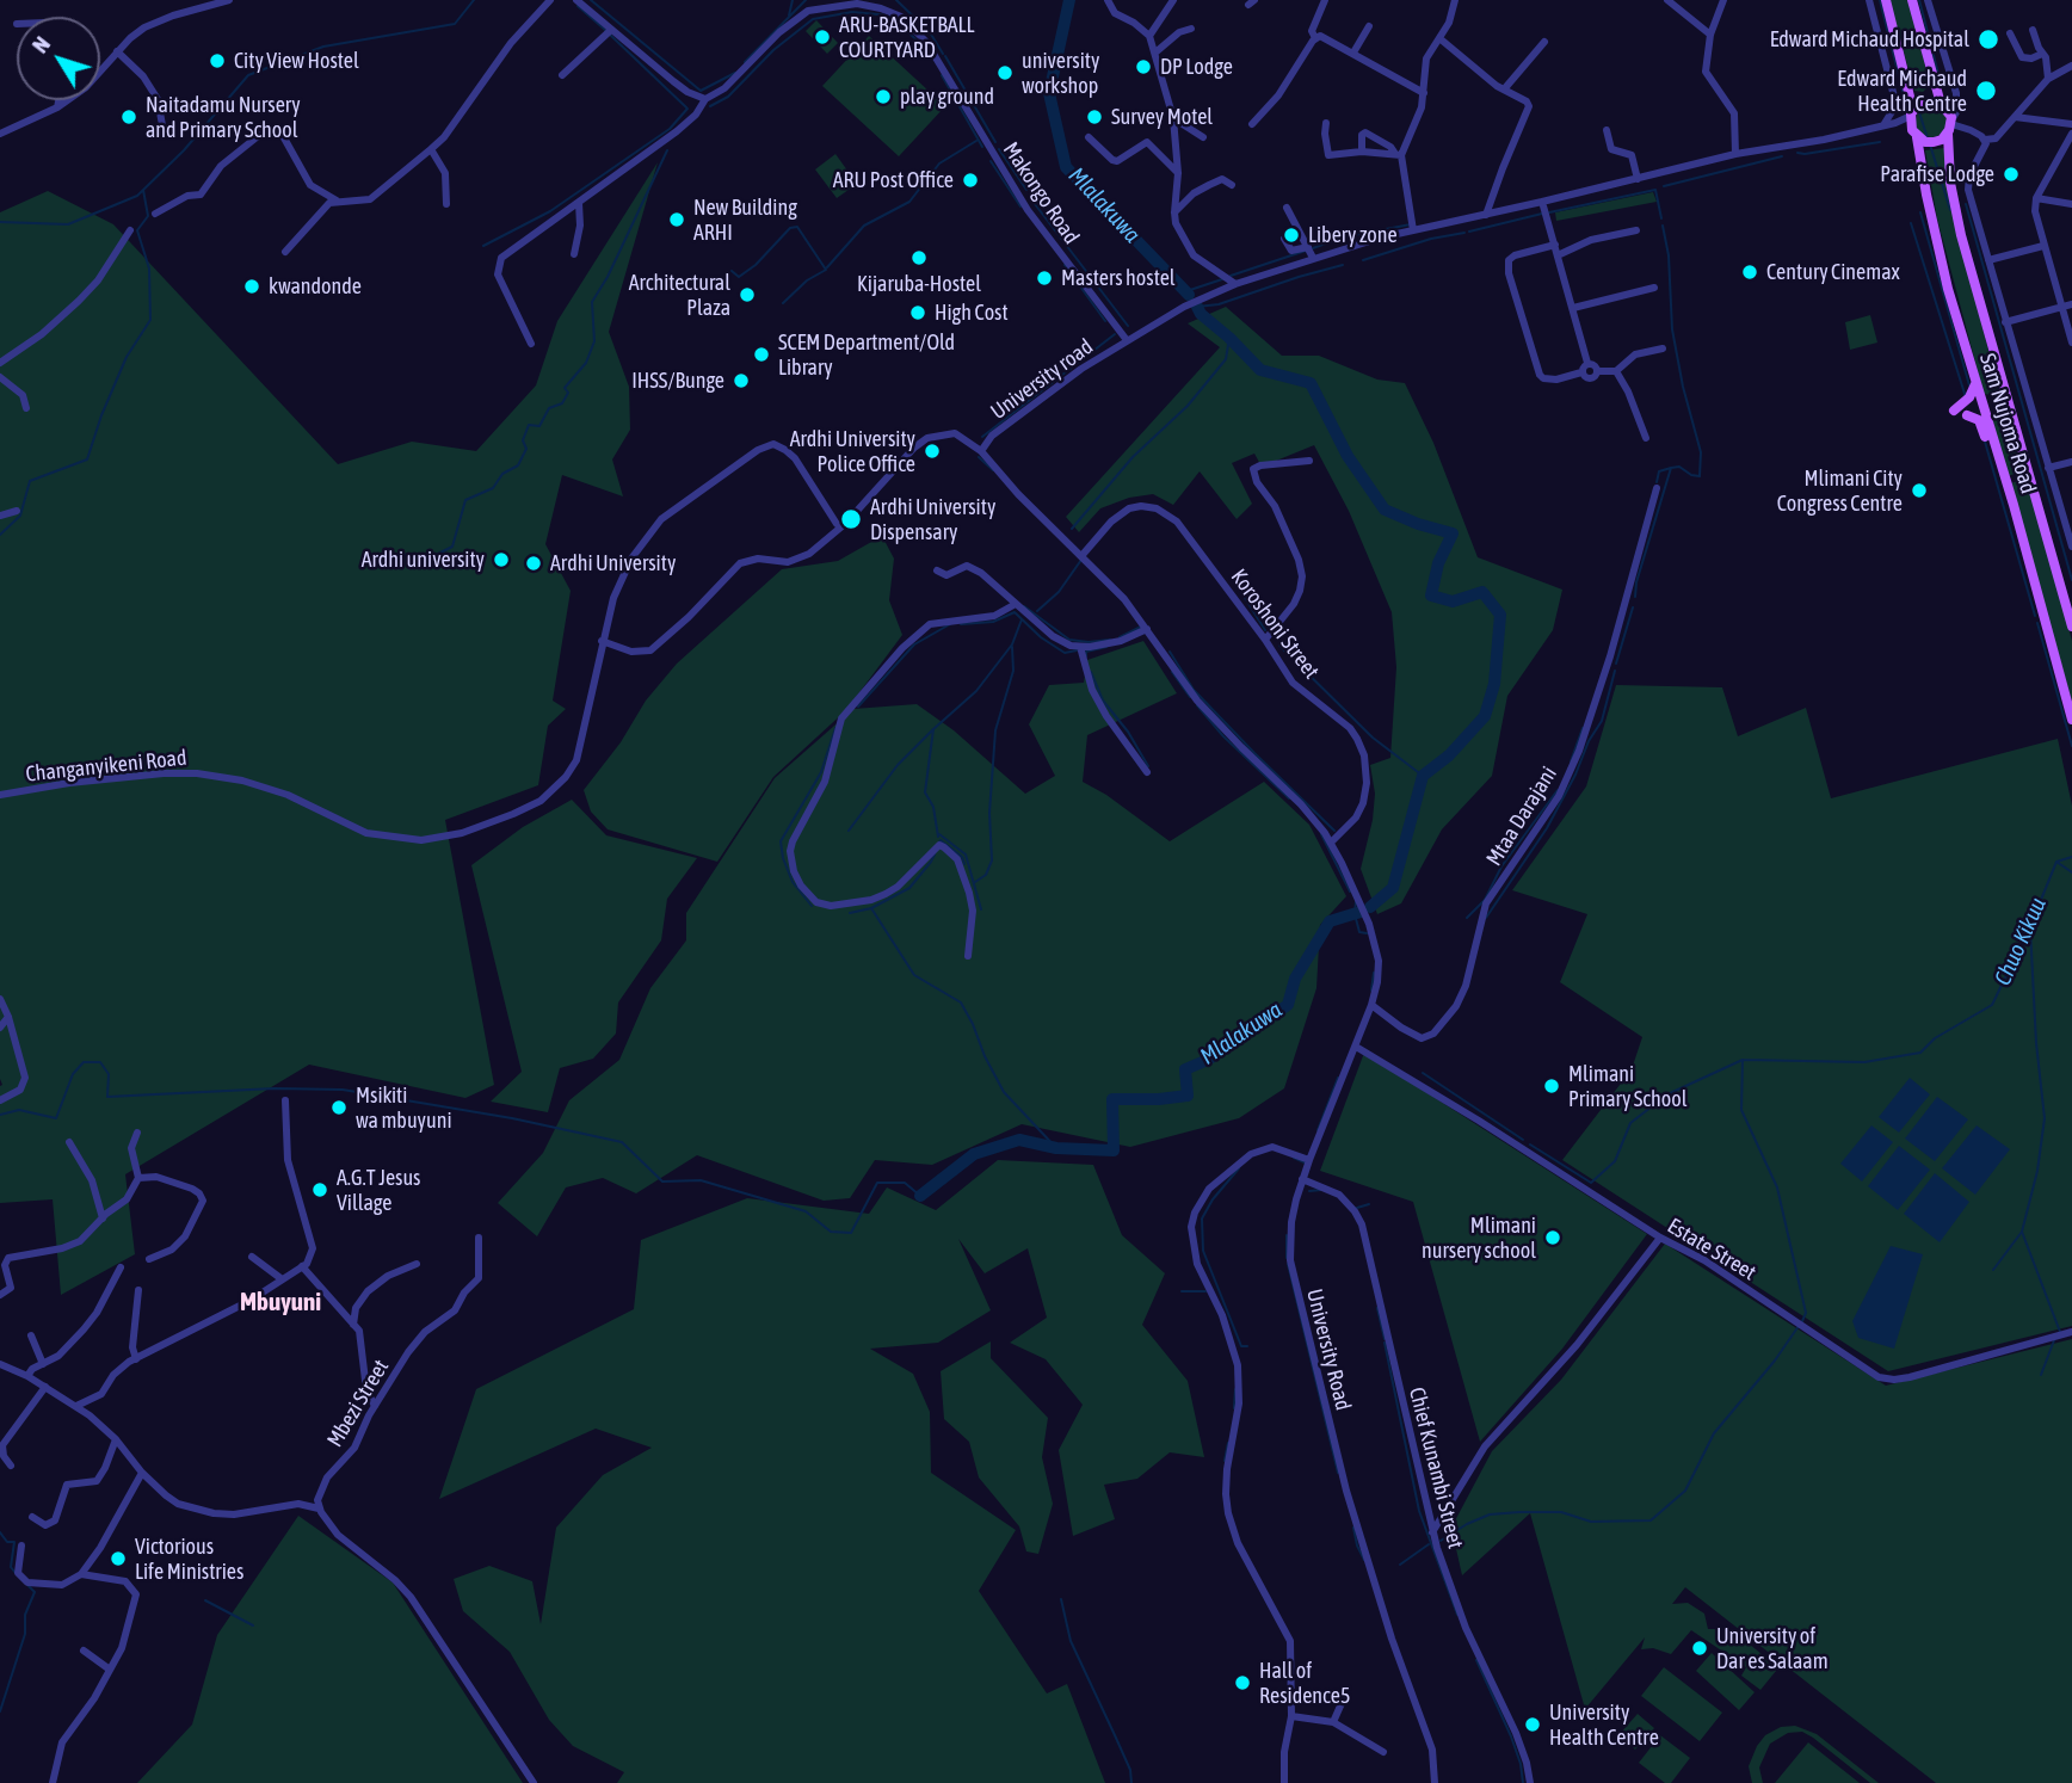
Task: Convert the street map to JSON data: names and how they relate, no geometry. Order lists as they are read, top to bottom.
{
  "streets": {
    "main road": ["Sam Nujoma Road"],
    "street": [
      "Makongo Road",
      "University road",
      "Koroshoni Street",
      "Changanyikeni Road",
      "Mtaa Darajani",
      "Estate Street",
      "University Road",
      "Mbezi Street",
      "Chief Kunambi Street"
    ]
  },
  "crossings": [
    ["Makongo Road", "University road"],
    ["University road", "Sam Nujoma Road"],
    ["University road", "University Road"],
    ["Koroshoni Street", "University Road"],
    ["Changanyikeni Road", "University Road"],
    ["Mtaa Darajani", "University Road"],
    ["Estate Street", "University Road"],
    ["University Road", "Chief Kunambi Street"]
  ],
  "districts": ["Mbuyuni"],
  "water": ["Mlalakuwa", "Chuo Kikuu"],
  "places": [
    "ARU-BASKETBALL COURTYARD",
    "Edward Michaud Hospital",
    "City View Hostel",
    "DP Lodge",
    "university workshop",
    "Edward Michaud Health Centre",
    "play ground",
    "Naitadamu Nursery and Primary School",
    "Survey Motel",
    "Parafise Lodge",
    "ARU Post Office",
    "New Building ARHI",
    "Libery zone",
    "Kijaruba-Hostel",
    "Century Cinemax",
    "Masters hostel",
    "kwandonde",
    "Architectural Plaza",
    "High Cost",
    "SCEM Department/Old Library",
    "IHSS/Bunge",
    "Ardhi University Police Office",
    "Mlimani City Congress Centre",
    "Ardhi University Dispensary",
    "Ardhi university",
    "Ardhi University",
    "Mlimani Primary School",
    "Msikiti wa mbuyuni",
    "A.G.T Jesus Village",
    "Mlimani nursery school",
    "Victorious Life Ministries",
    "University of Dar es Salaam",
    "Hall of Residence5",
    "University Health Centre"
  ],
  "north": "top left"
}
